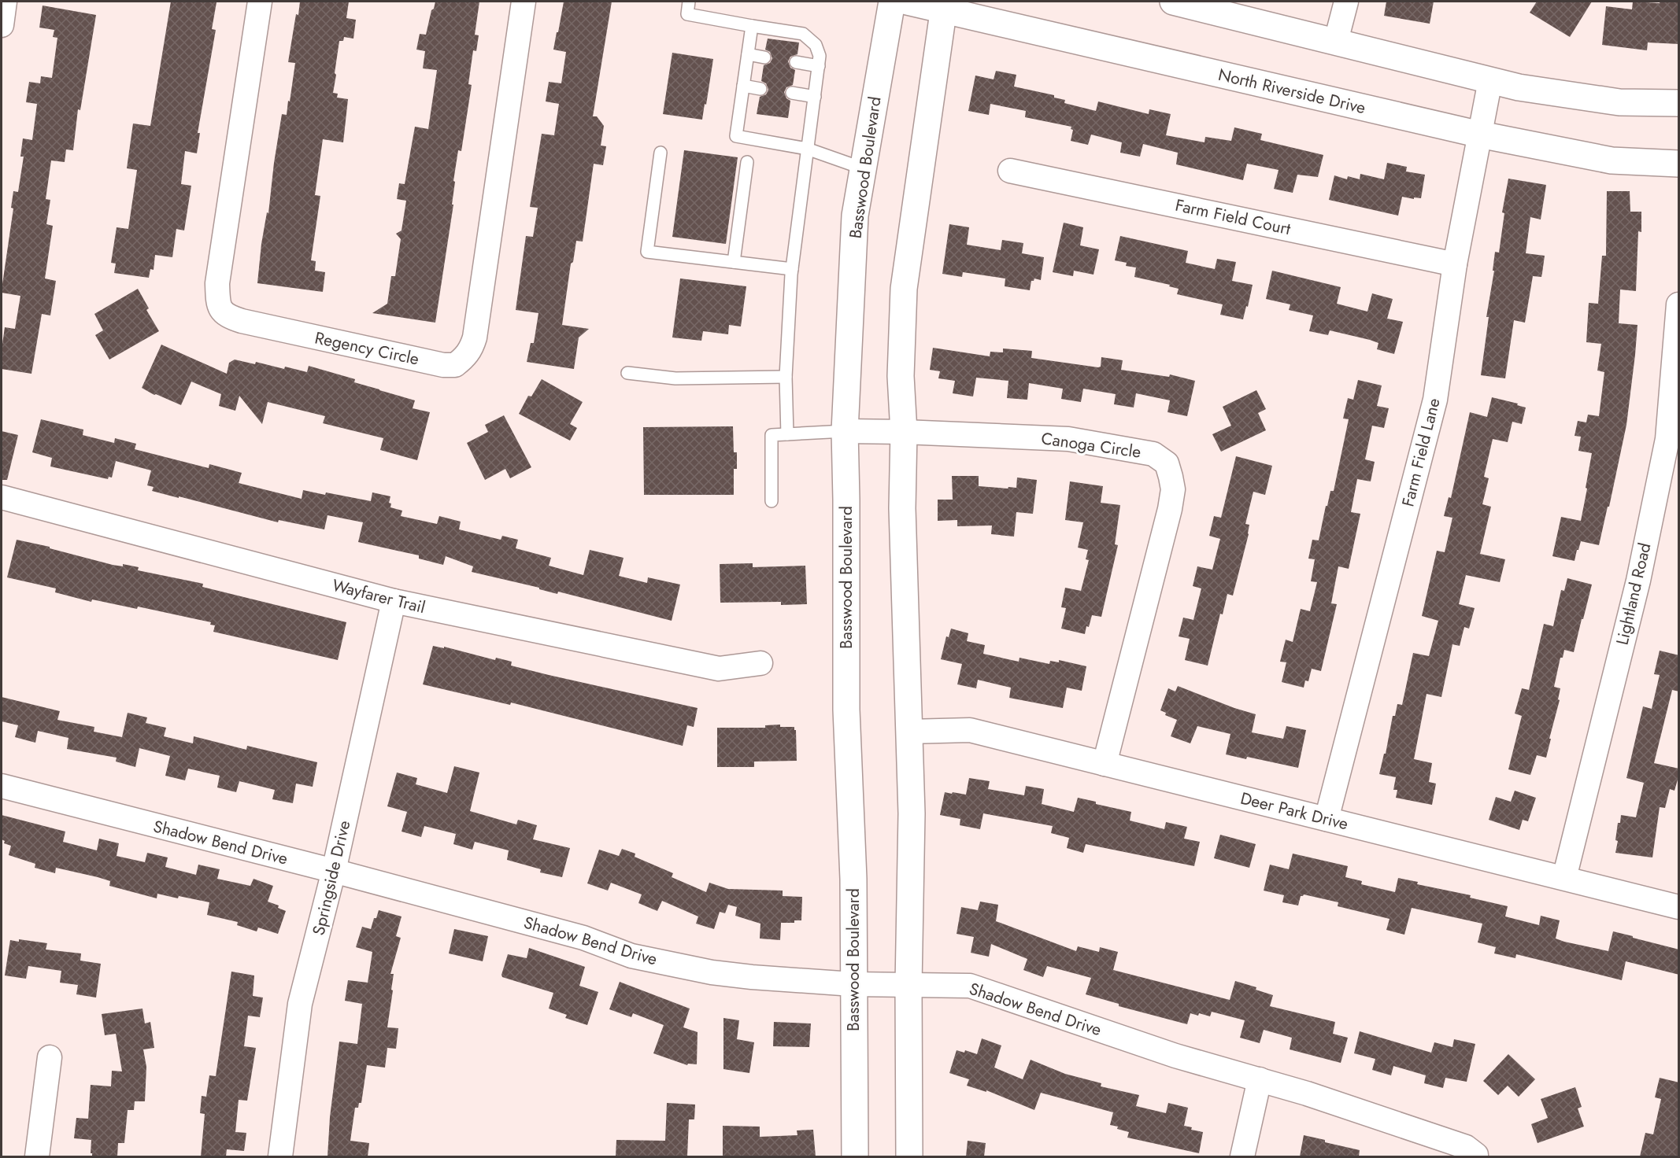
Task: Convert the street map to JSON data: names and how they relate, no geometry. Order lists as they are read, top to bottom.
{
  "streets": {
    "main road": ["North Riverside Drive", "Basswood Boulevard"],
    "street": [
      "Farm Field Court",
      "Regency Circle",
      "Canoga Circle",
      "Farm Field Lane",
      "Lightland Road",
      "Wayfarer Trail",
      "Deer Park Drive",
      "Shadow Bend Drive",
      "Springside Drive"
    ]
  },
  "crossings": [
    ["North Riverside Drive", "Farm Field Lane"],
    ["Basswood Boulevard", "Canoga Circle"],
    ["Basswood Boulevard", "Shadow Bend Drive"],
    ["Farm Field Court", "Farm Field Lane"],
    ["Canoga Circle", "Deer Park Drive"],
    ["Farm Field Lane", "Deer Park Drive"],
    ["Lightland Road", "Deer Park Drive"],
    ["Wayfarer Trail", "Springside Drive"],
    ["Shadow Bend Drive", "Springside Drive"]
  ]
}
